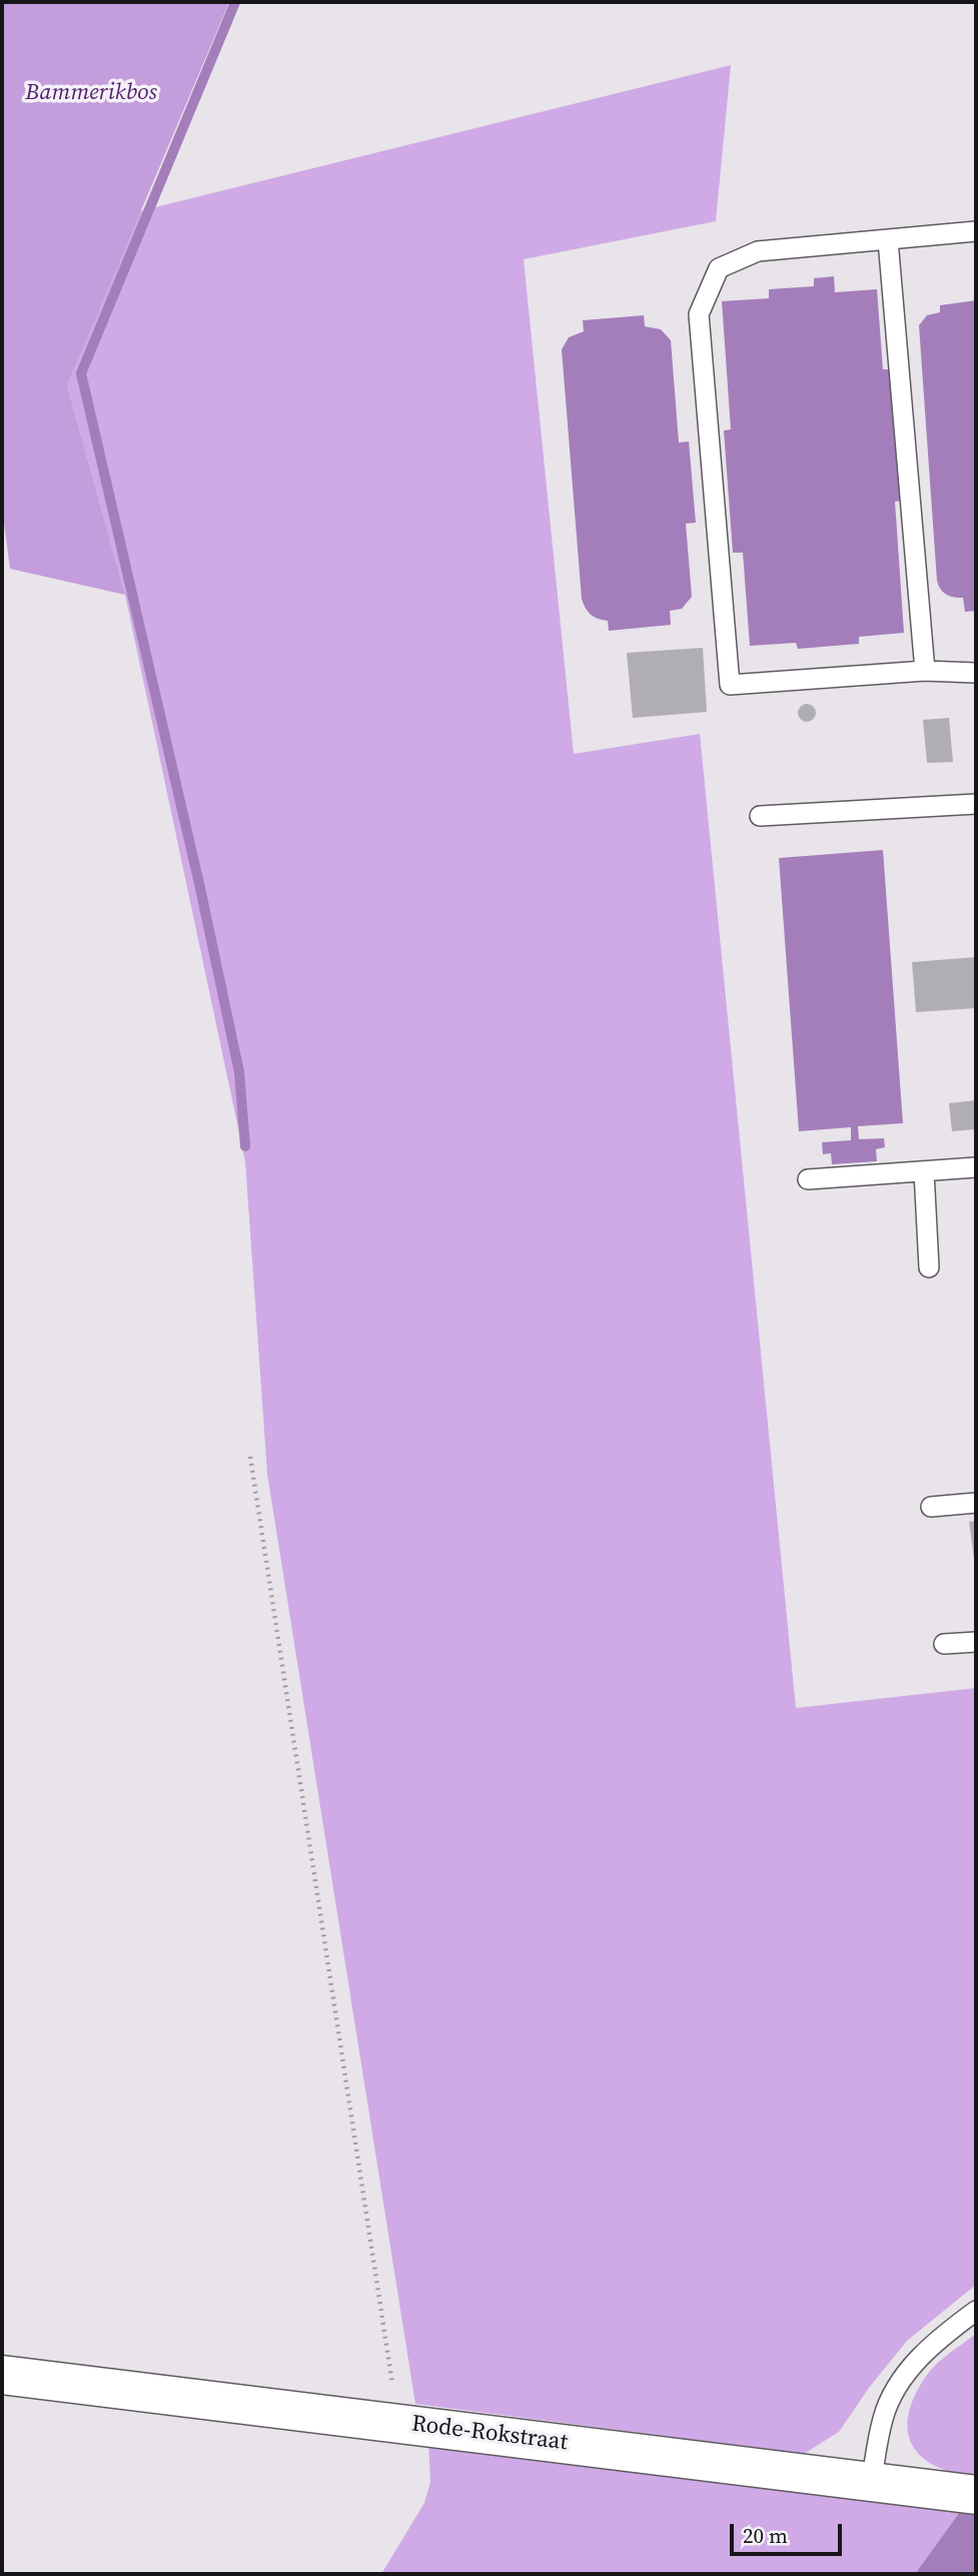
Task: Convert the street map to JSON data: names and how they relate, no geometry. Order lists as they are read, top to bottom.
{
  "streets": {
    "street": ["Rode-Rokstraat"]
  },
  "parks": ["Bammerikbos"],
  "scale_bar": "20 m"
}
